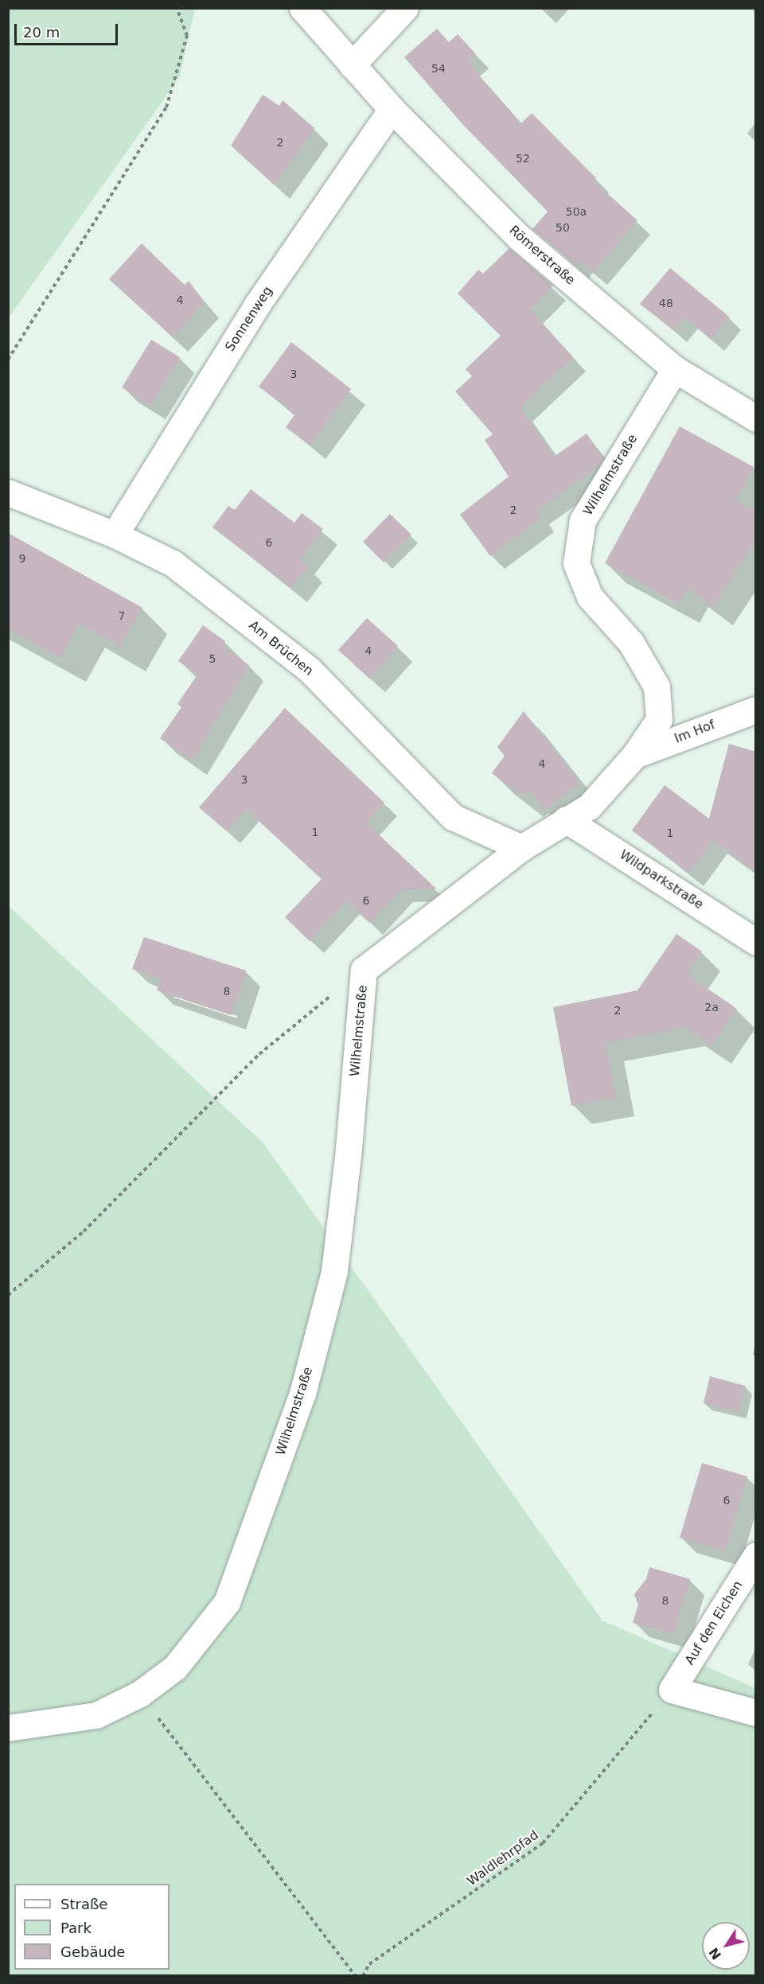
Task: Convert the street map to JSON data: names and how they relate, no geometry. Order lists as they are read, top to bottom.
{
  "streets": {
    "street": [
      "Römerstraße",
      "Sonnenweg",
      "Wilhelmstraße",
      "Am Brüchen",
      "Im Hof",
      "Wildparkstraße",
      "Auf den Eichen"
    ],
    "path": ["Waldlehrpfad"]
  },
  "crossings": [
    ["Römerstraße", "Sonnenweg"],
    ["Römerstraße", "Wilhelmstraße"],
    ["Sonnenweg", "Am Brüchen"],
    ["Wilhelmstraße", "Am Brüchen"],
    ["Wilhelmstraße", "Im Hof"],
    ["Wilhelmstraße", "Wildparkstraße"],
    ["Auf den Eichen", "Waldlehrpfad"]
  ],
  "house_numbers": [
    "54",
    "2",
    "52",
    "50a",
    "50",
    "4",
    "48",
    "3",
    "2",
    "6",
    "9",
    "7",
    "4",
    "5",
    "4",
    "3",
    "1",
    "1",
    "6",
    "8",
    "2a",
    "2",
    "6",
    "8"
  ],
  "legend": ["Straße", "Park", "Gebäude"],
  "scale_bar": "20 m",
  "north": "bottom left"
}
